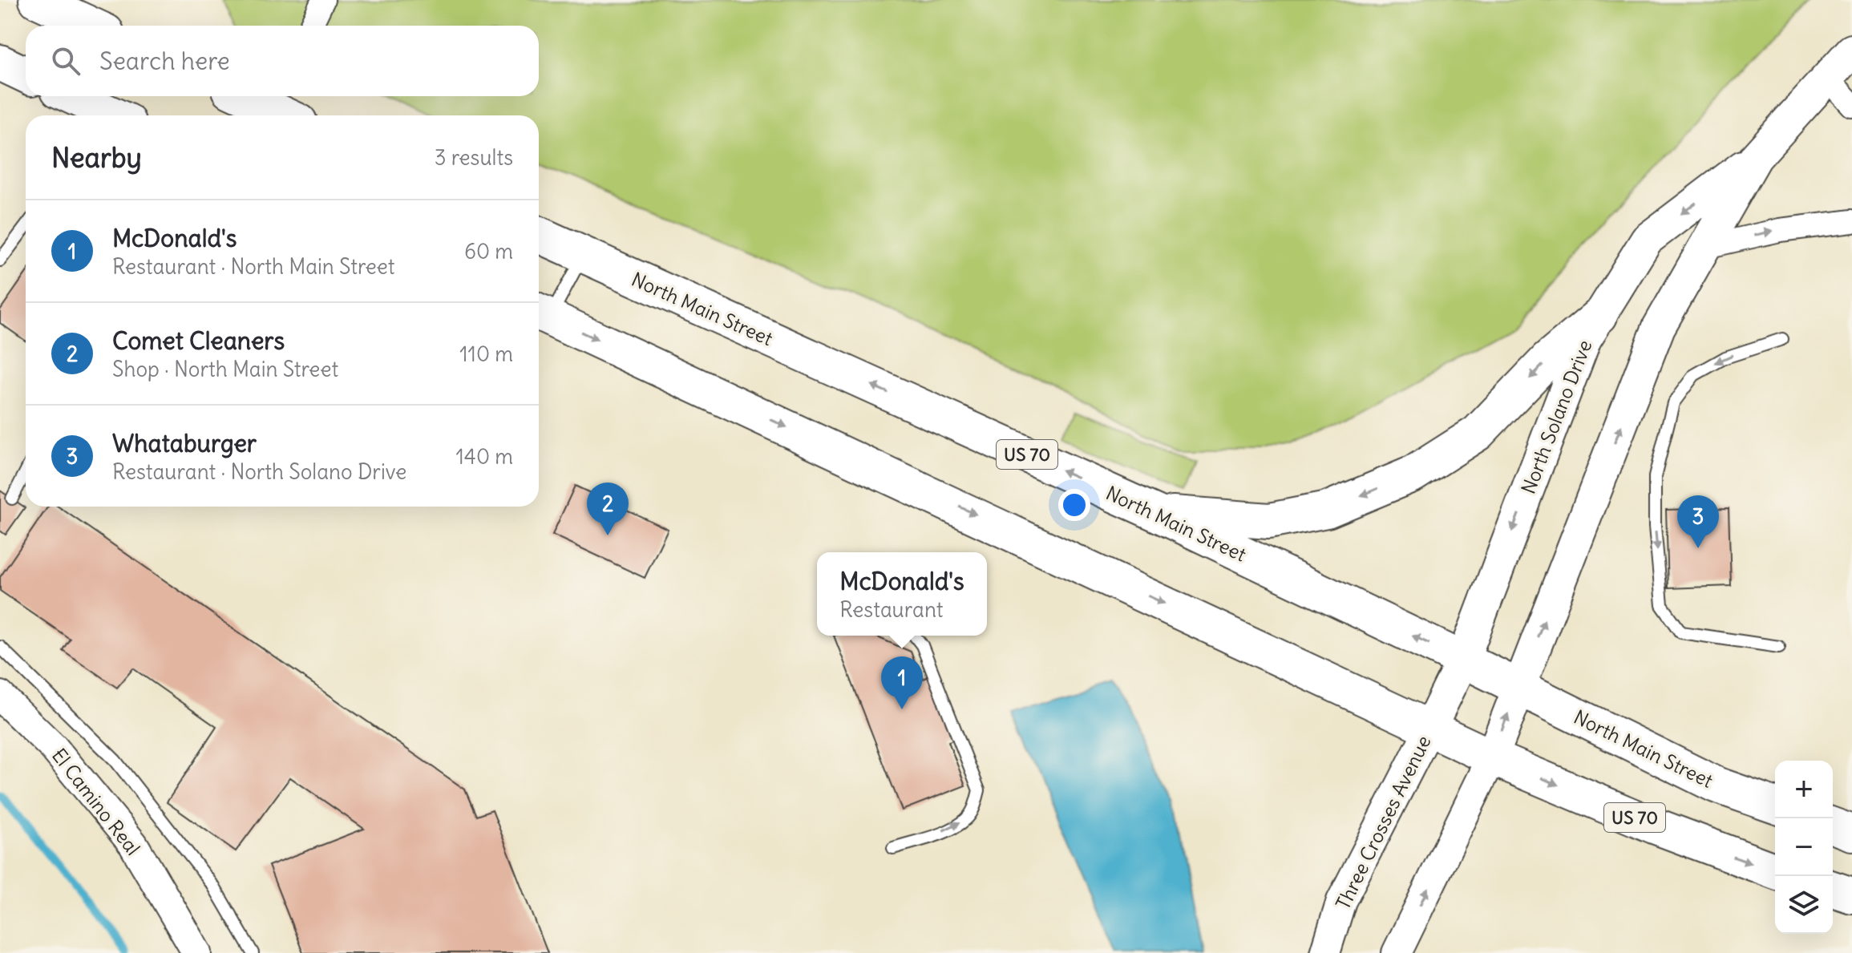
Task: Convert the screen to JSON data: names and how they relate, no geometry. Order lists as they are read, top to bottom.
{
  "streets": {
    "main road": ["North Main Street", "North Solano Drive", "US 70"],
    "street": ["El Camino Real", "Three Crosses Avenue"]
  },
  "crossings": [
    ["North Main Street", "North Solano Drive"],
    ["North Solano Drive", "US 70"],
    ["North Solano Drive", "Three Crosses Avenue"],
    ["US 70", "Three Crosses Avenue"]
  ],
  "page": {
    "search": "Search here",
    "heading": ["Nearby", "3 results"],
    "list": [
      {
        "mark": "1",
        "name": "McDonald's",
        "note": "Restaurant · North Main Street",
        "value": "60 m"
      },
      {
        "mark": "2",
        "name": "Comet Cleaners",
        "note": "Shop · North Main Street",
        "value": "110 m"
      },
      {
        "mark": "3",
        "name": "Whataburger",
        "note": "Restaurant · North Solano Drive",
        "value": "140 m"
      }
    ],
    "pins": ["2", "3", "1"],
    "popup": ["McDonald's", "Restaurant"],
    "map_buttons": ["+", "−"]
  }
}
